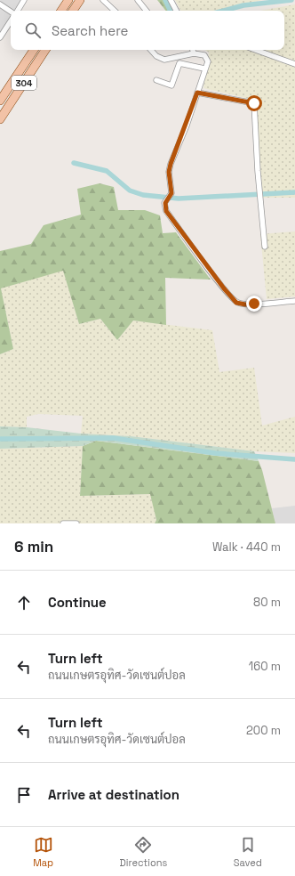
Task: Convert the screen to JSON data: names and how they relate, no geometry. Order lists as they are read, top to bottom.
{
  "streets": {
    "main road": ["304"]
  },
  "page": {
    "search": "Search here",
    "heading": ["6 min", "Walk · 440 m"],
    "list": [
      ["Continue", "80 m"],
      ["Turn left", "ถนนเกษตรอุทิศ-วัดเซนต์ปอล", "160 m"],
      ["Turn left", "ถนนเกษตรอุทิศ-วัดเซนต์ปอล", "200 m"],
      "Arrive at destination"
    ],
    "nav": ["Map", "Directions", "Saved"]
  }
}
